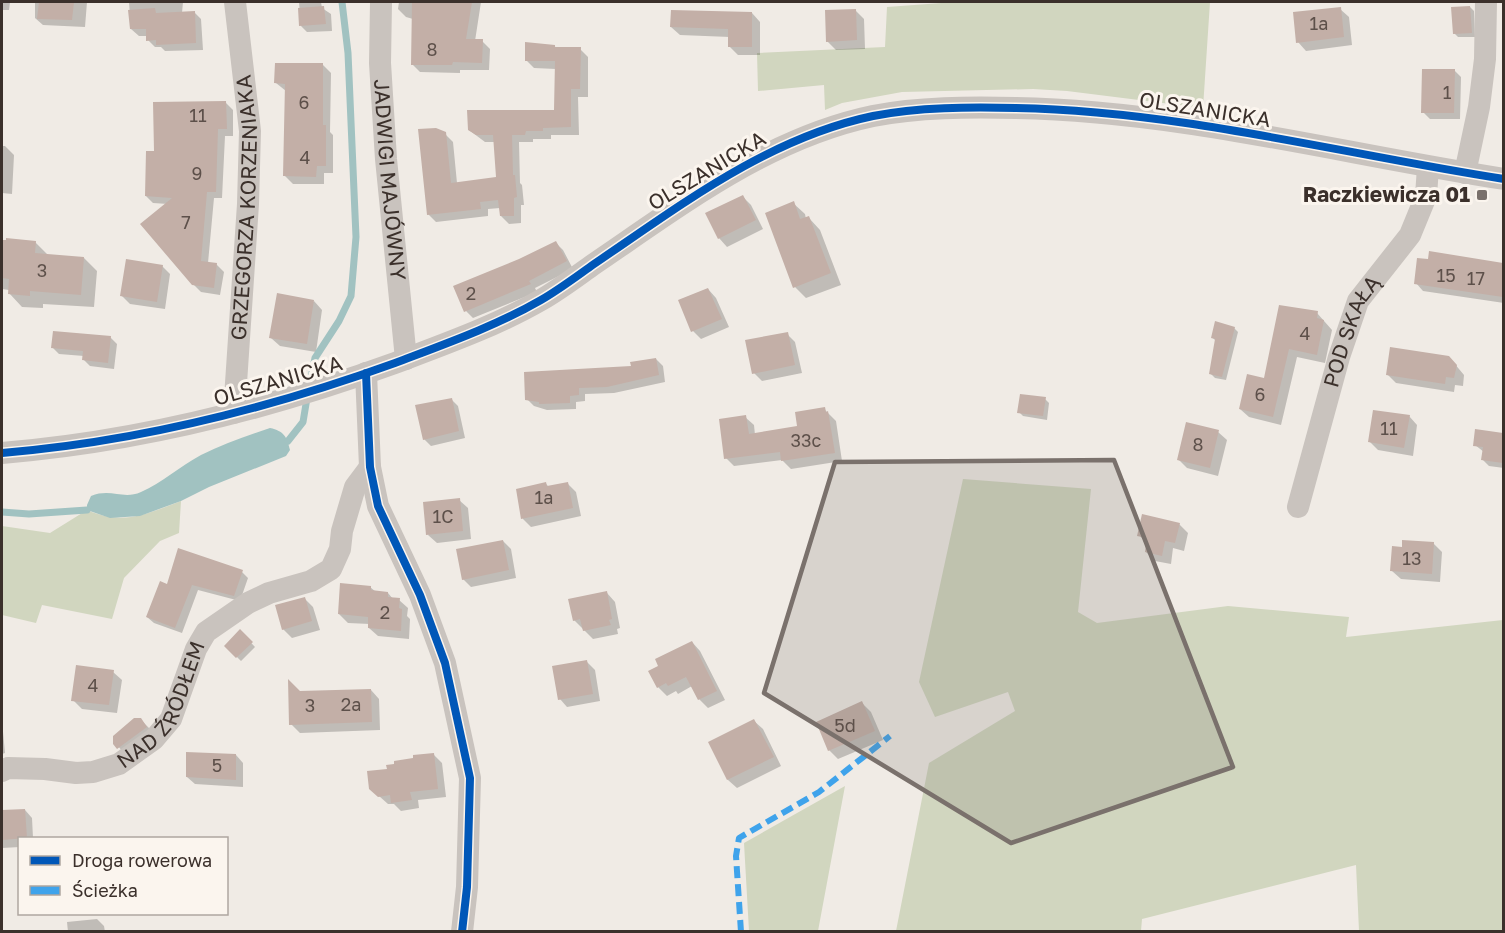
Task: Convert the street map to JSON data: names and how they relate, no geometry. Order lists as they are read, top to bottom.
{
  "streets": {
    "street": [
      "OLSZANICKA",
      "JADWIGI MAJÓWNY",
      "GRZEGORZA KORZENIAKA",
      "POD SKAŁĄ",
      "NAD ŹRÓDŁEM"
    ]
  },
  "crossings": [
    ["OLSZANICKA", "JADWIGI MAJÓWNY"],
    ["OLSZANICKA", "GRZEGORZA KORZENIAKA"],
    ["OLSZANICKA", "POD SKAŁĄ"]
  ],
  "places": {
    "transit": ["Raczkiewicza 01"]
  },
  "house_numbers": [
    "1a",
    "8",
    "1",
    "6",
    "11",
    "4",
    "9",
    "7",
    "3",
    "15",
    "17",
    "2",
    "4",
    "6",
    "11",
    "33c",
    "8",
    "1a",
    "1C",
    "13",
    "2",
    "4",
    "2a",
    "3",
    "5d",
    "5"
  ],
  "legend": ["Droga rowerowa", "Ścieżka"]
}
